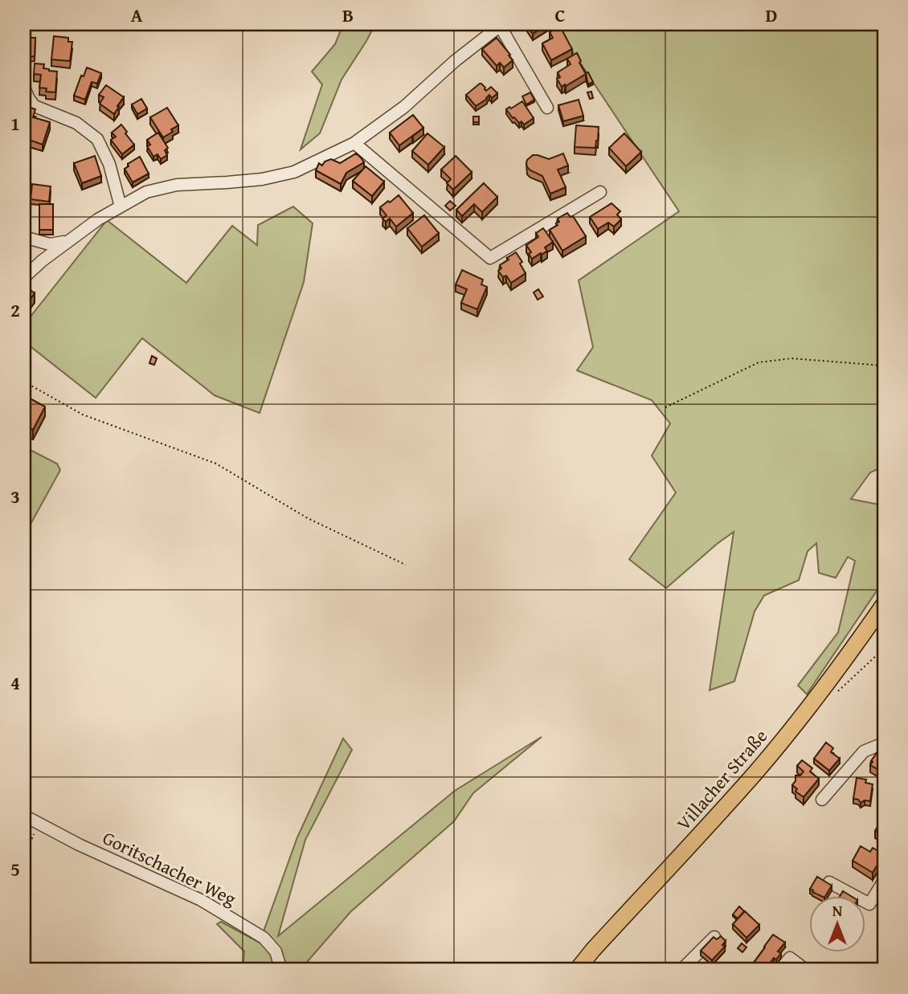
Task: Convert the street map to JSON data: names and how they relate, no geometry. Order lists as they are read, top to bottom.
{
  "streets": {
    "main road": ["Villacher Straße"],
    "street": ["Goritschacher Weg"]
  },
  "north": "top",
  "grid": {
    "columns": [
      "A",
      "B",
      "C",
      "D"
    ],
    "rows": [
      "1",
      "2",
      "3",
      "4",
      "5"
    ]
  }
}
